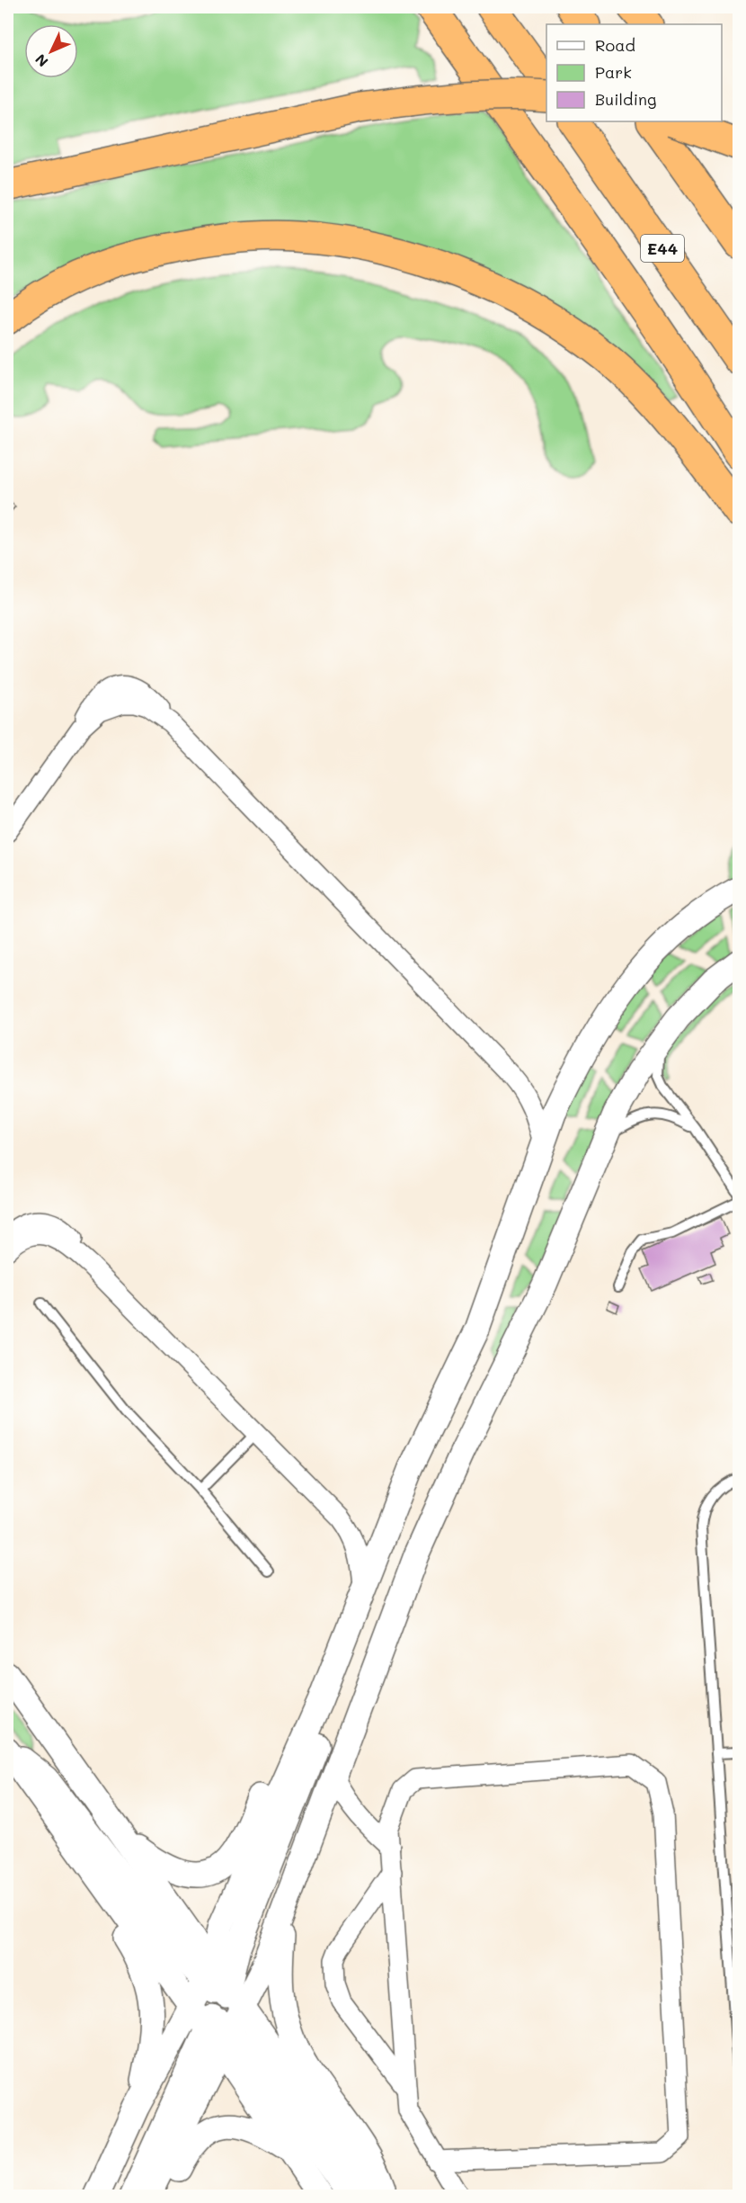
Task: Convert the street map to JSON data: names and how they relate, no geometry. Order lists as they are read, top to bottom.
{
  "streets": {
    "highway": ["E44"]
  },
  "legend": ["Road", "Park", "Building"],
  "north": "bottom left"
}
